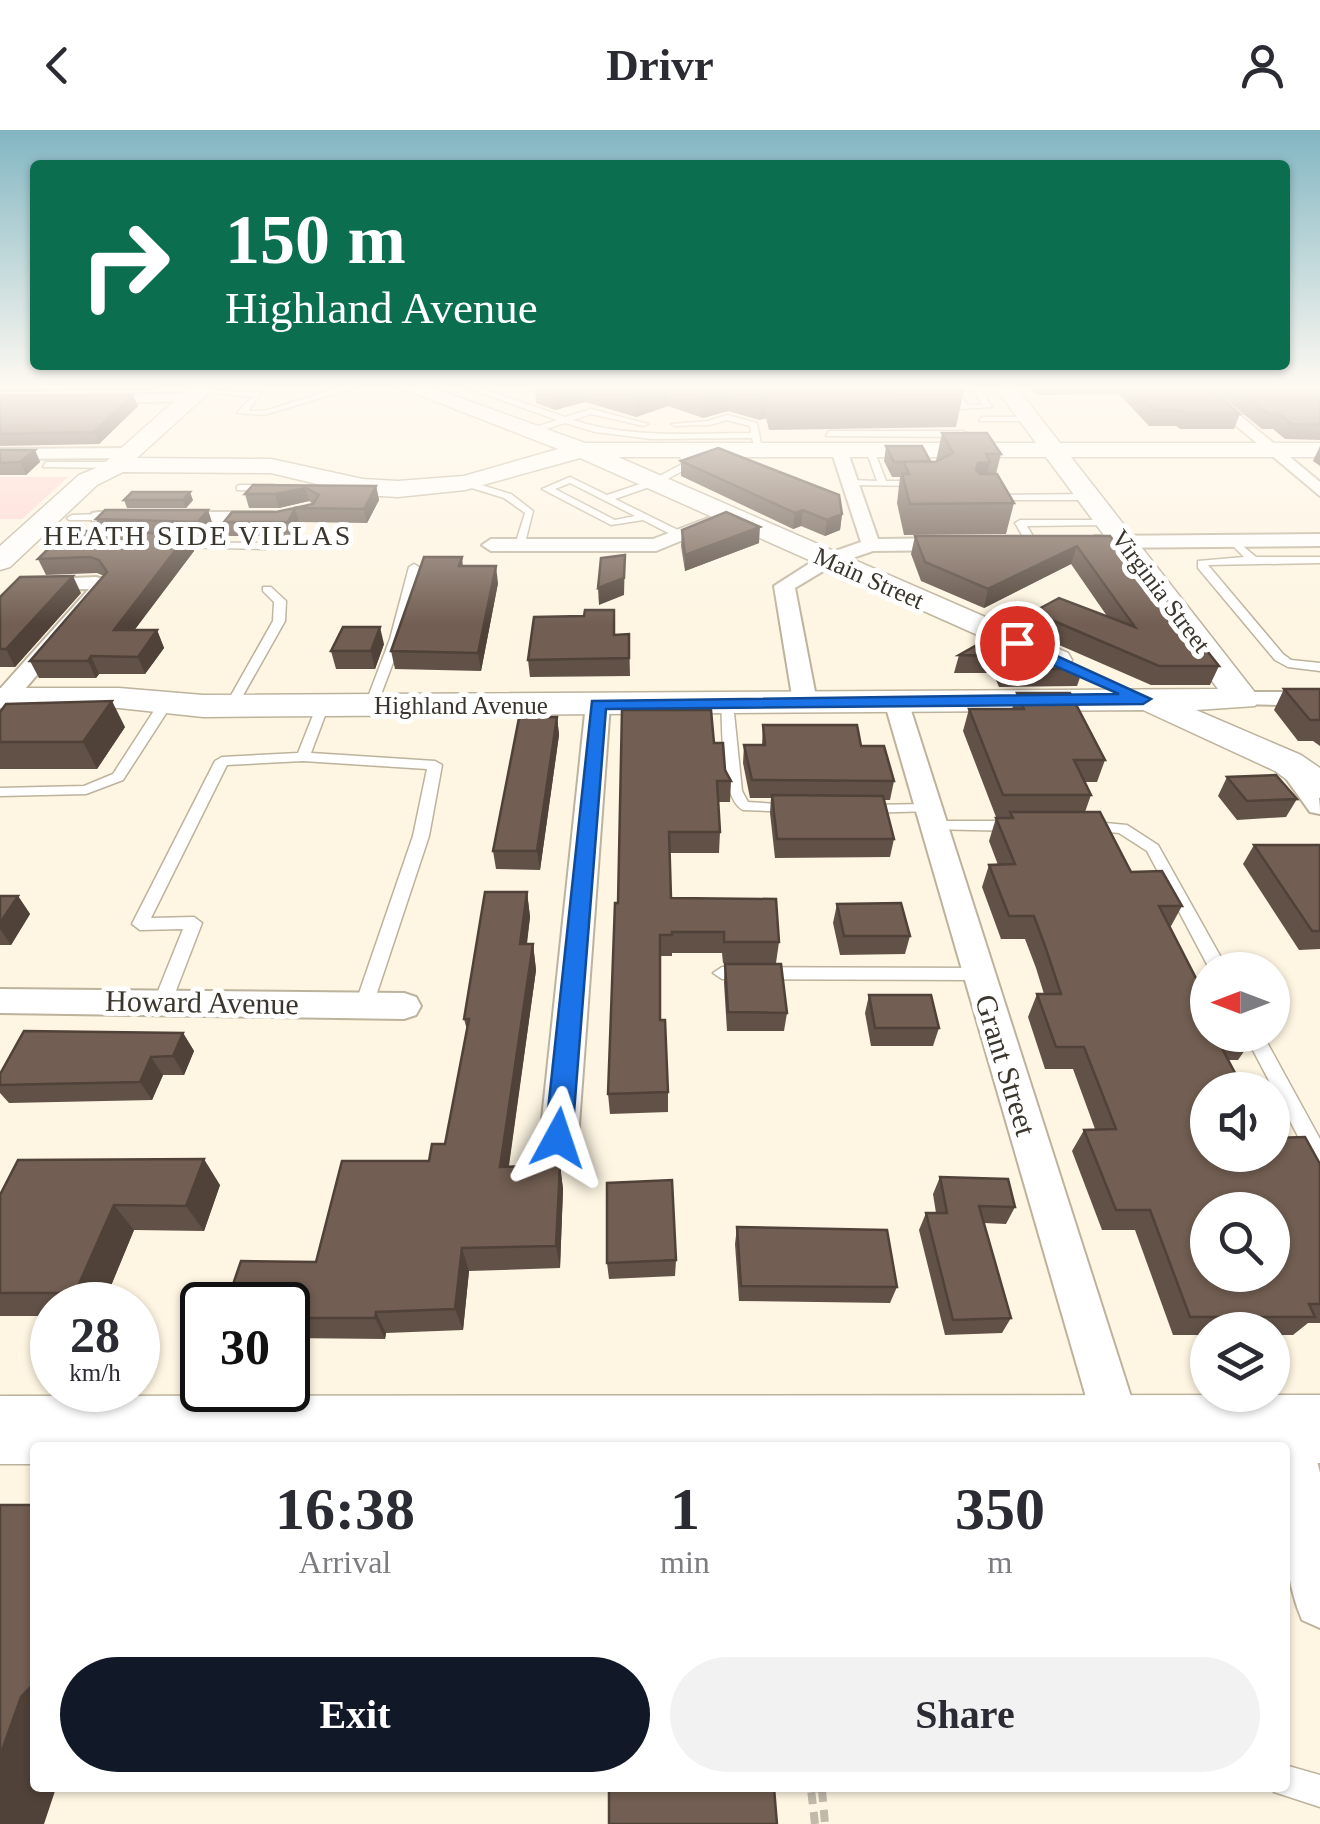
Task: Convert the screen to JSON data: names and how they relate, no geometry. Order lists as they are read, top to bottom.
{
  "streets": {
    "street": [
      "Main Street",
      "Virginia Street",
      "Highland Avenue",
      "Howard Avenue",
      "Grant Street"
    ]
  },
  "crossings": [
    ["Main Street", "Highland Avenue"],
    ["Virginia Street", "Highland Avenue"],
    ["Highland Avenue", "Grant Street"]
  ],
  "districts": ["HEATH SIDE VILLAS"],
  "north": "left",
  "page": {
    "header": "Drivr",
    "turn": ["150 m", "Highland Avenue"],
    "speed": "28 km/h",
    "limit": "30",
    "eta": [
      "16:38",
      "Arrival",
      "1",
      "min",
      "350",
      "m"
    ],
    "buttons": ["Exit", "Share"]
  }
}
